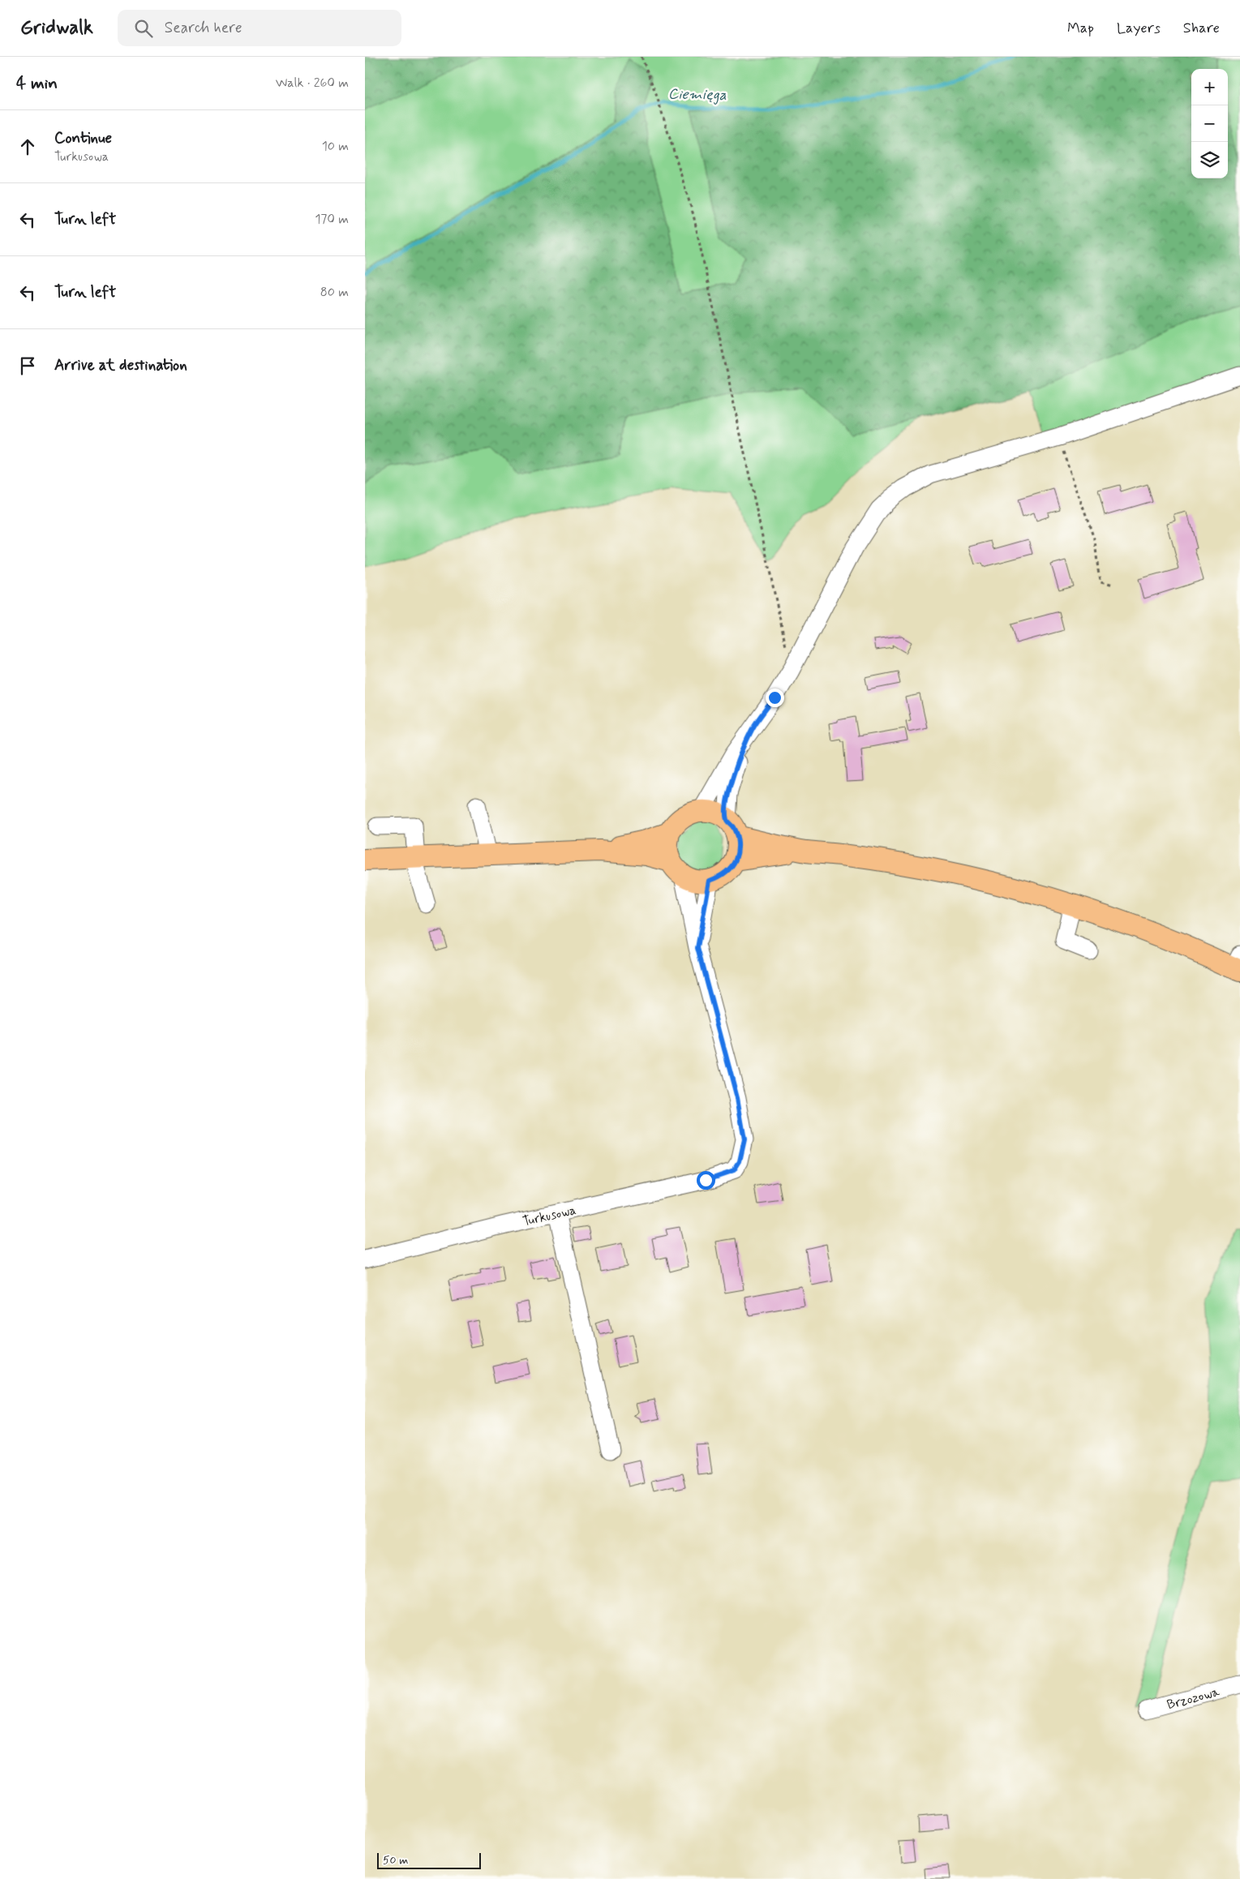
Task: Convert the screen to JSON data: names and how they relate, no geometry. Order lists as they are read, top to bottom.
{
  "streets": {
    "street": ["Turkusowa", "Brzozowa"]
  },
  "water": ["Ciemięga"],
  "scale_bar": "50 m",
  "page": {
    "header": "Gridwalk",
    "search": "Search here",
    "nav": ["Map", "Layers", "Share"],
    "heading": ["4 min", "Walk · 260 m"],
    "map_buttons": ["+", "−"],
    "list": [
      ["Continue", "Turkusowa", "10 m"],
      ["Turn left", "170 m"],
      ["Turn left", "80 m"],
      "Arrive at destination"
    ],
    "scale": "50 m"
  }
}
